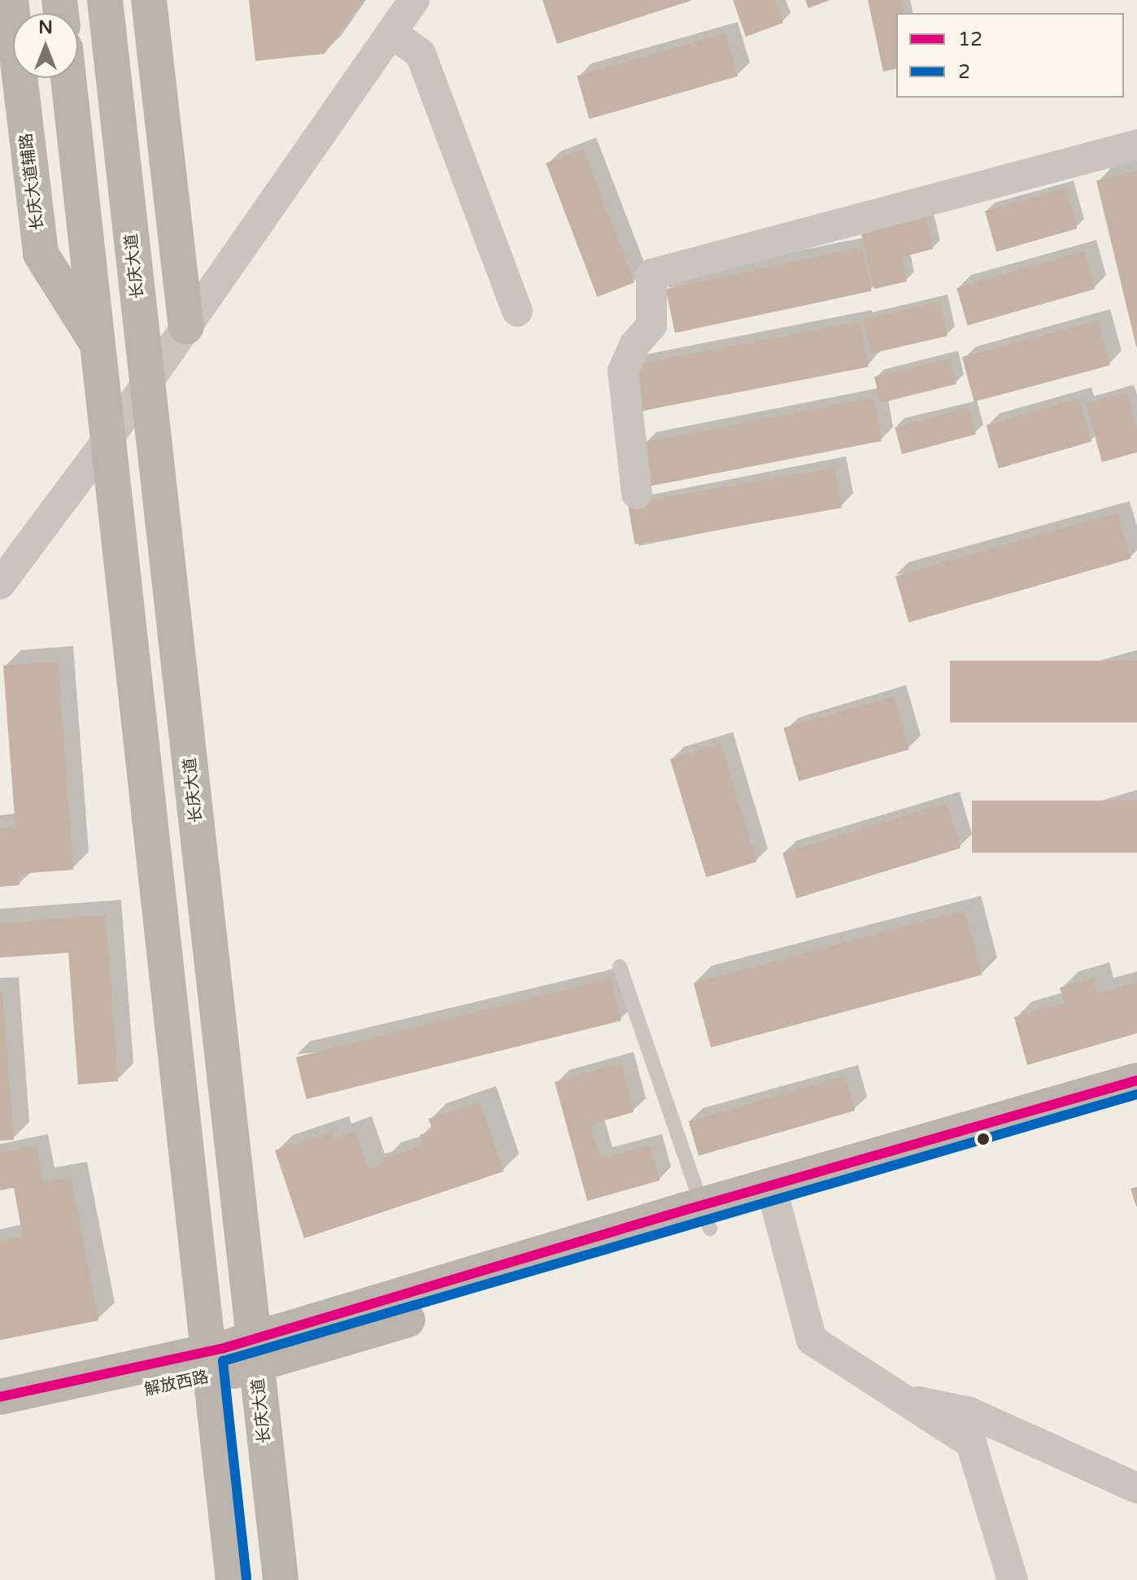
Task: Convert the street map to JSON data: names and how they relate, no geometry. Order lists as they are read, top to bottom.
{
  "streets": {
    "main road": ["长庆大道辅路", "长庆大道", "解放西路"]
  },
  "crossings": [
    ["长庆大道", "解放西路"]
  ],
  "lines": ["transit line 12", "transit line 2"],
  "legend": ["12", "2"],
  "north": "top"
}
